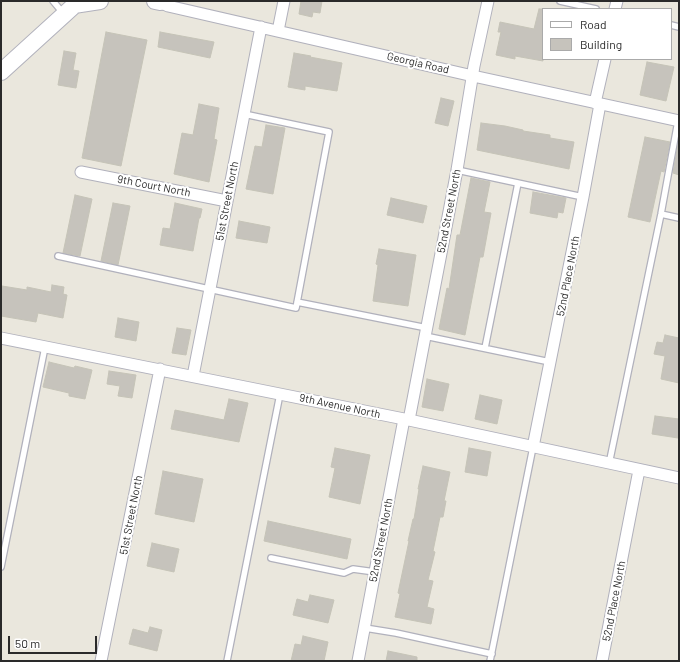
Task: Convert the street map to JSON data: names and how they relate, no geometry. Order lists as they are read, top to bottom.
{
  "streets": {
    "street": [
      "Georgia Road",
      "9th Court North",
      "51st Street North",
      "52nd Street North",
      "52nd Place North",
      "9th Avenue North"
    ]
  },
  "crossings": [
    ["Georgia Road", "51st Street North"],
    ["Georgia Road", "52nd Street North"],
    ["Georgia Road", "52nd Place North"],
    ["9th Court North", "51st Street North"],
    ["51st Street North", "9th Avenue North"],
    ["52nd Street North", "9th Avenue North"],
    ["52nd Place North", "9th Avenue North"]
  ],
  "legend": ["Road", "Building"],
  "scale_bar": "50 m"
}
